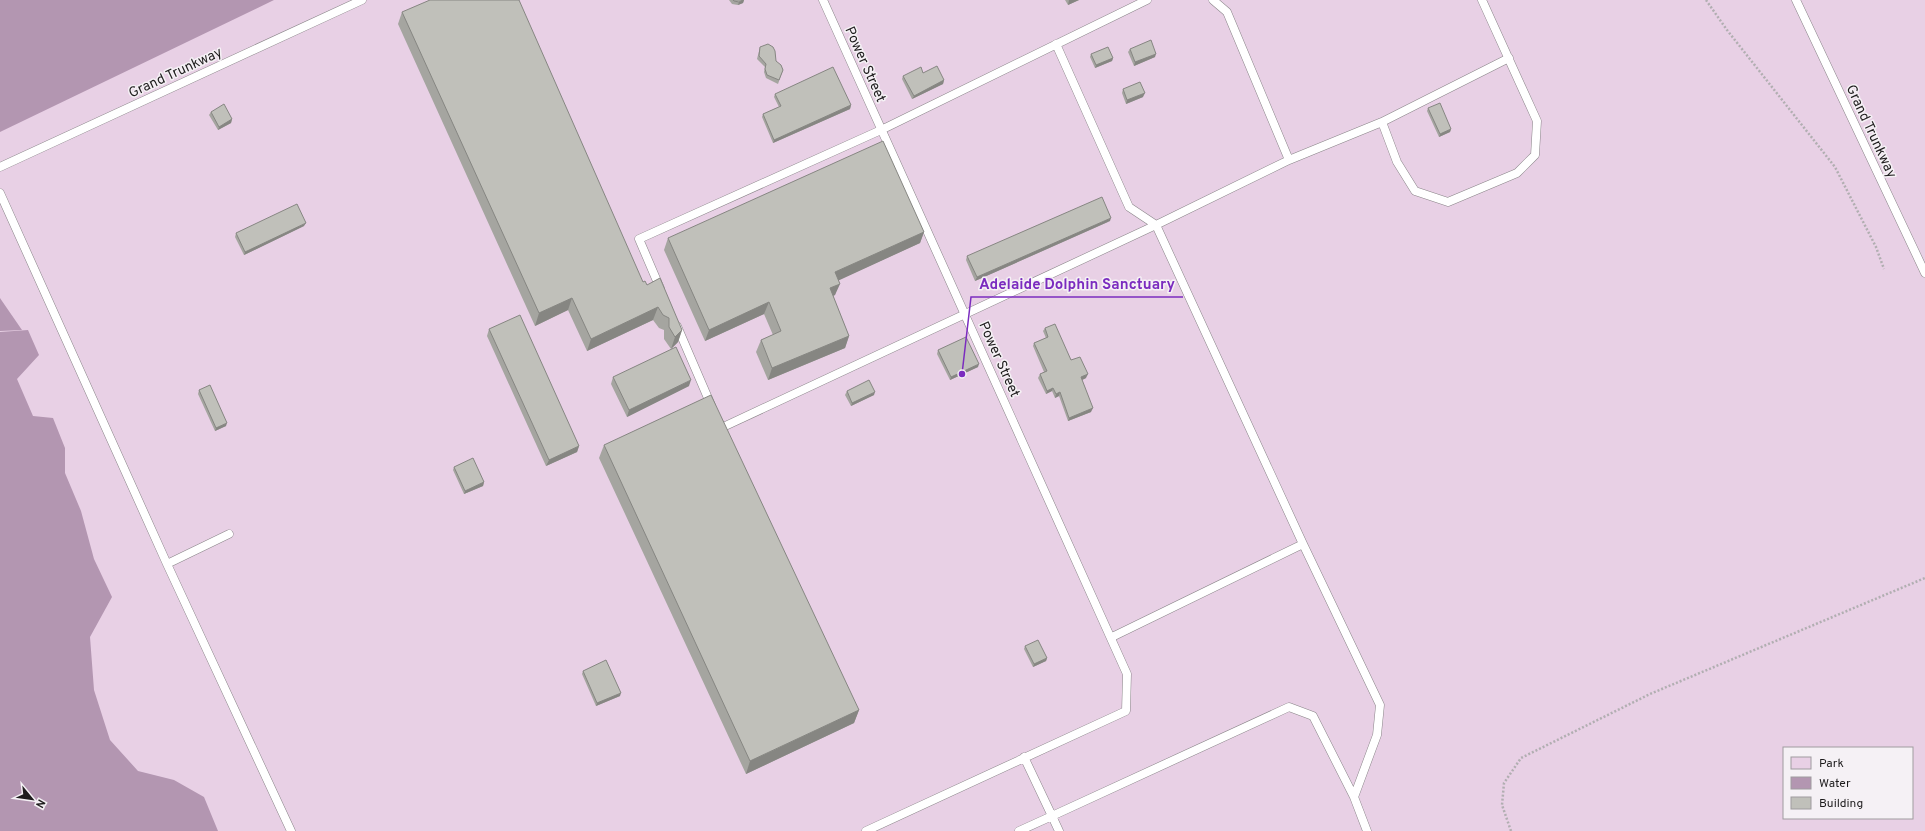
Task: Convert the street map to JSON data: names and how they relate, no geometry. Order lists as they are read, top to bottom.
{
  "streets": {
    "lane": ["Power Street", "Grand Trunkway"]
  },
  "places": ["Adelaide Dolphin Sanctuary"],
  "legend": ["Park", "Water", "Building"],
  "north": "bottom right"
}
